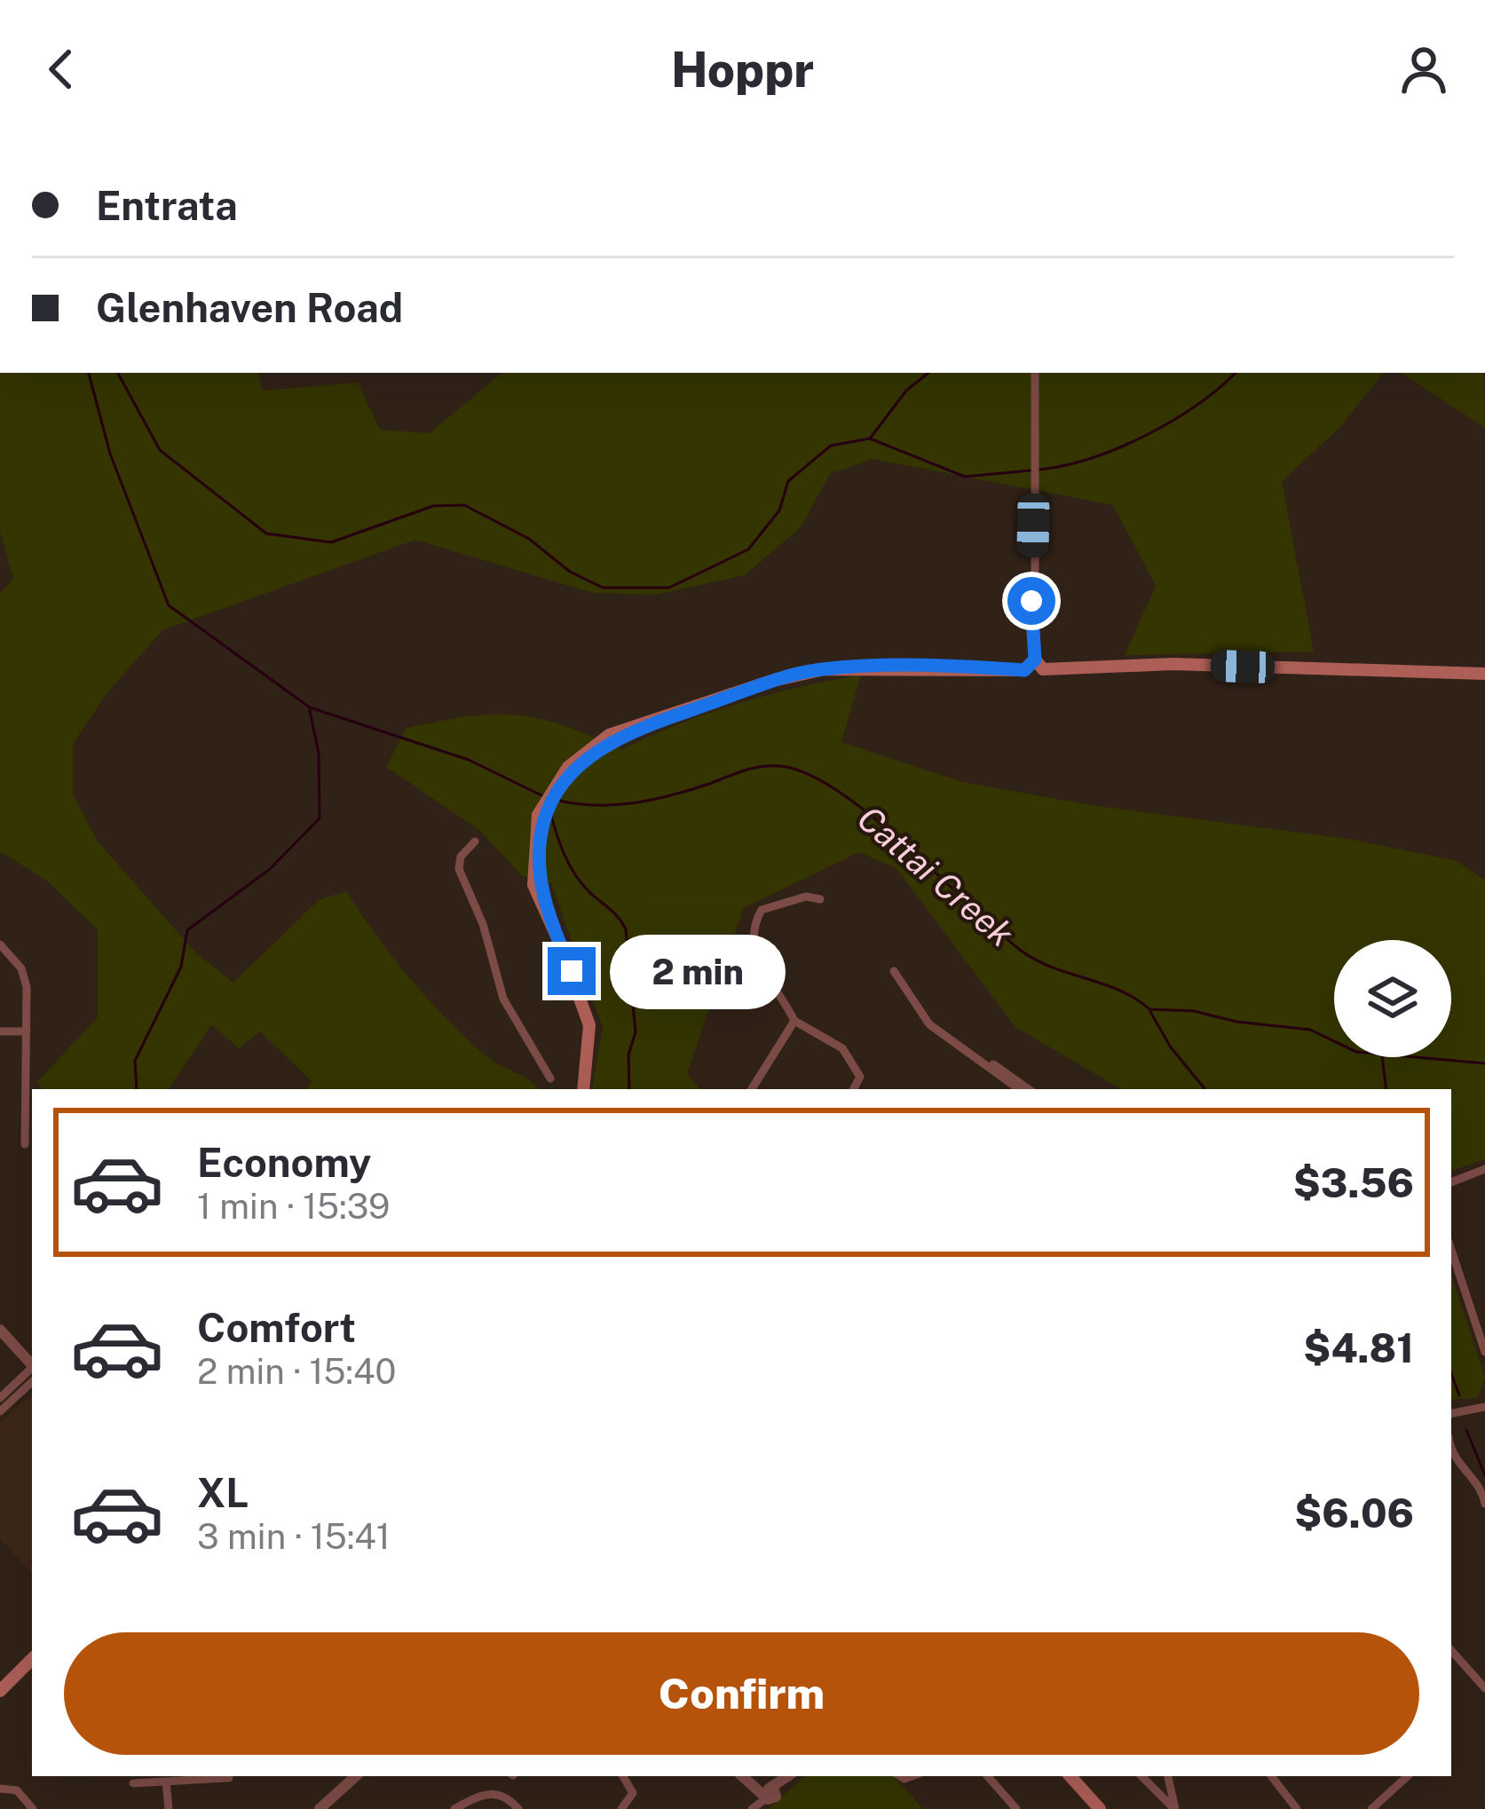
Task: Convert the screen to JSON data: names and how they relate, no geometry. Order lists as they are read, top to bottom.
{
  "water": ["Cattai Creek"],
  "page": {
    "header": "Hoppr",
    "banner": ["Entrata", "Glenhaven Road"],
    "bubble": "2 min",
    "list": [
      {
        "name": "Economy",
        "note": "1 min · 15:39",
        "value": "$3.56"
      },
      {
        "name": "Comfort",
        "note": "2 min · 15:40",
        "value": "$4.81"
      },
      {
        "name": "XL",
        "note": "3 min · 15:41",
        "value": "$6.06"
      }
    ],
    "buttons": "Confirm"
  }
}
